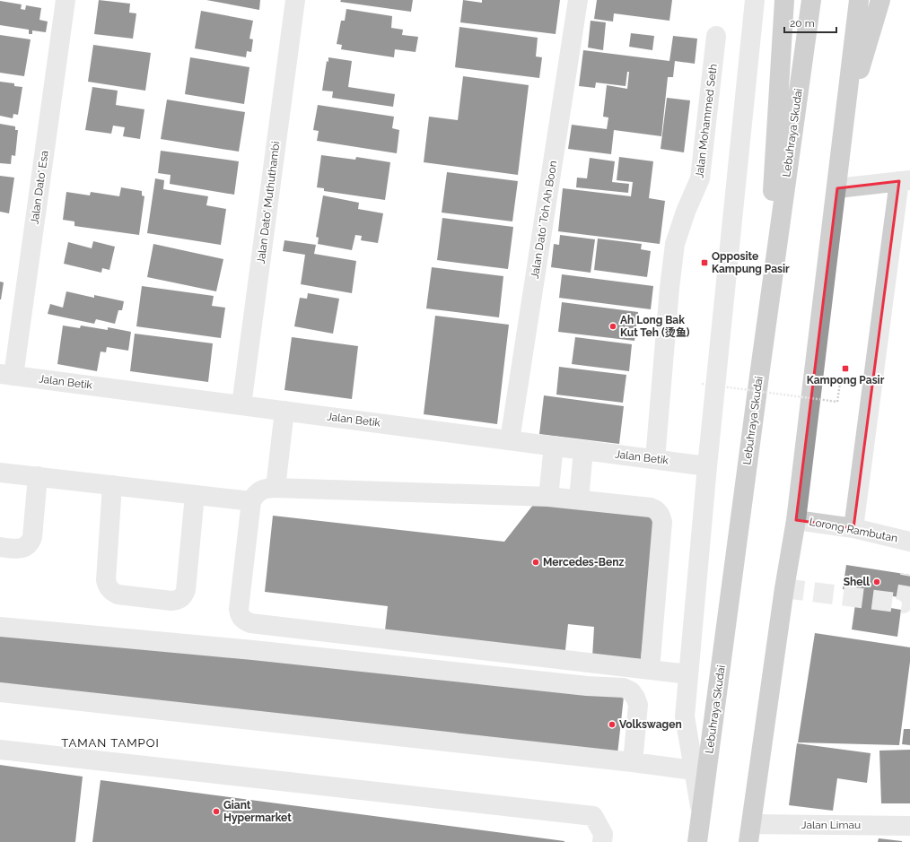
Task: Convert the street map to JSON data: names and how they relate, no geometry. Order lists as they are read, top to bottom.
{
  "streets": {
    "highway": ["Lebuhraya Skudai"],
    "street": [
      "Jalan Mohammed Seth",
      "Jalan Dato' Esa",
      "Jalan Dato' Muthuthambi",
      "Jalan Dato' Toh Ah Boon",
      "Jalan Betik",
      "Lorong Rambutan",
      "Jalan Limau"
    ]
  },
  "crossings": [
    ["Jalan Mohammed Seth", "Jalan Betik"],
    ["Jalan Dato' Esa", "Jalan Betik"],
    ["Jalan Dato' Muthuthambi", "Jalan Betik"],
    ["Jalan Dato' Toh Ah Boon", "Jalan Betik"]
  ],
  "districts": ["TAMAN TAMPOI"],
  "places": {
    "transit": ["Opposite Kampung Pasir", "Kampong Pasir"],
    "other": [
      "Ah Long Bak Kut Teh (烫鱼)",
      "Mercedes-Benz",
      "Shell",
      "Volkswagen",
      "Giant Hypermarket"
    ]
  },
  "scale_bar": "20 m"
}
